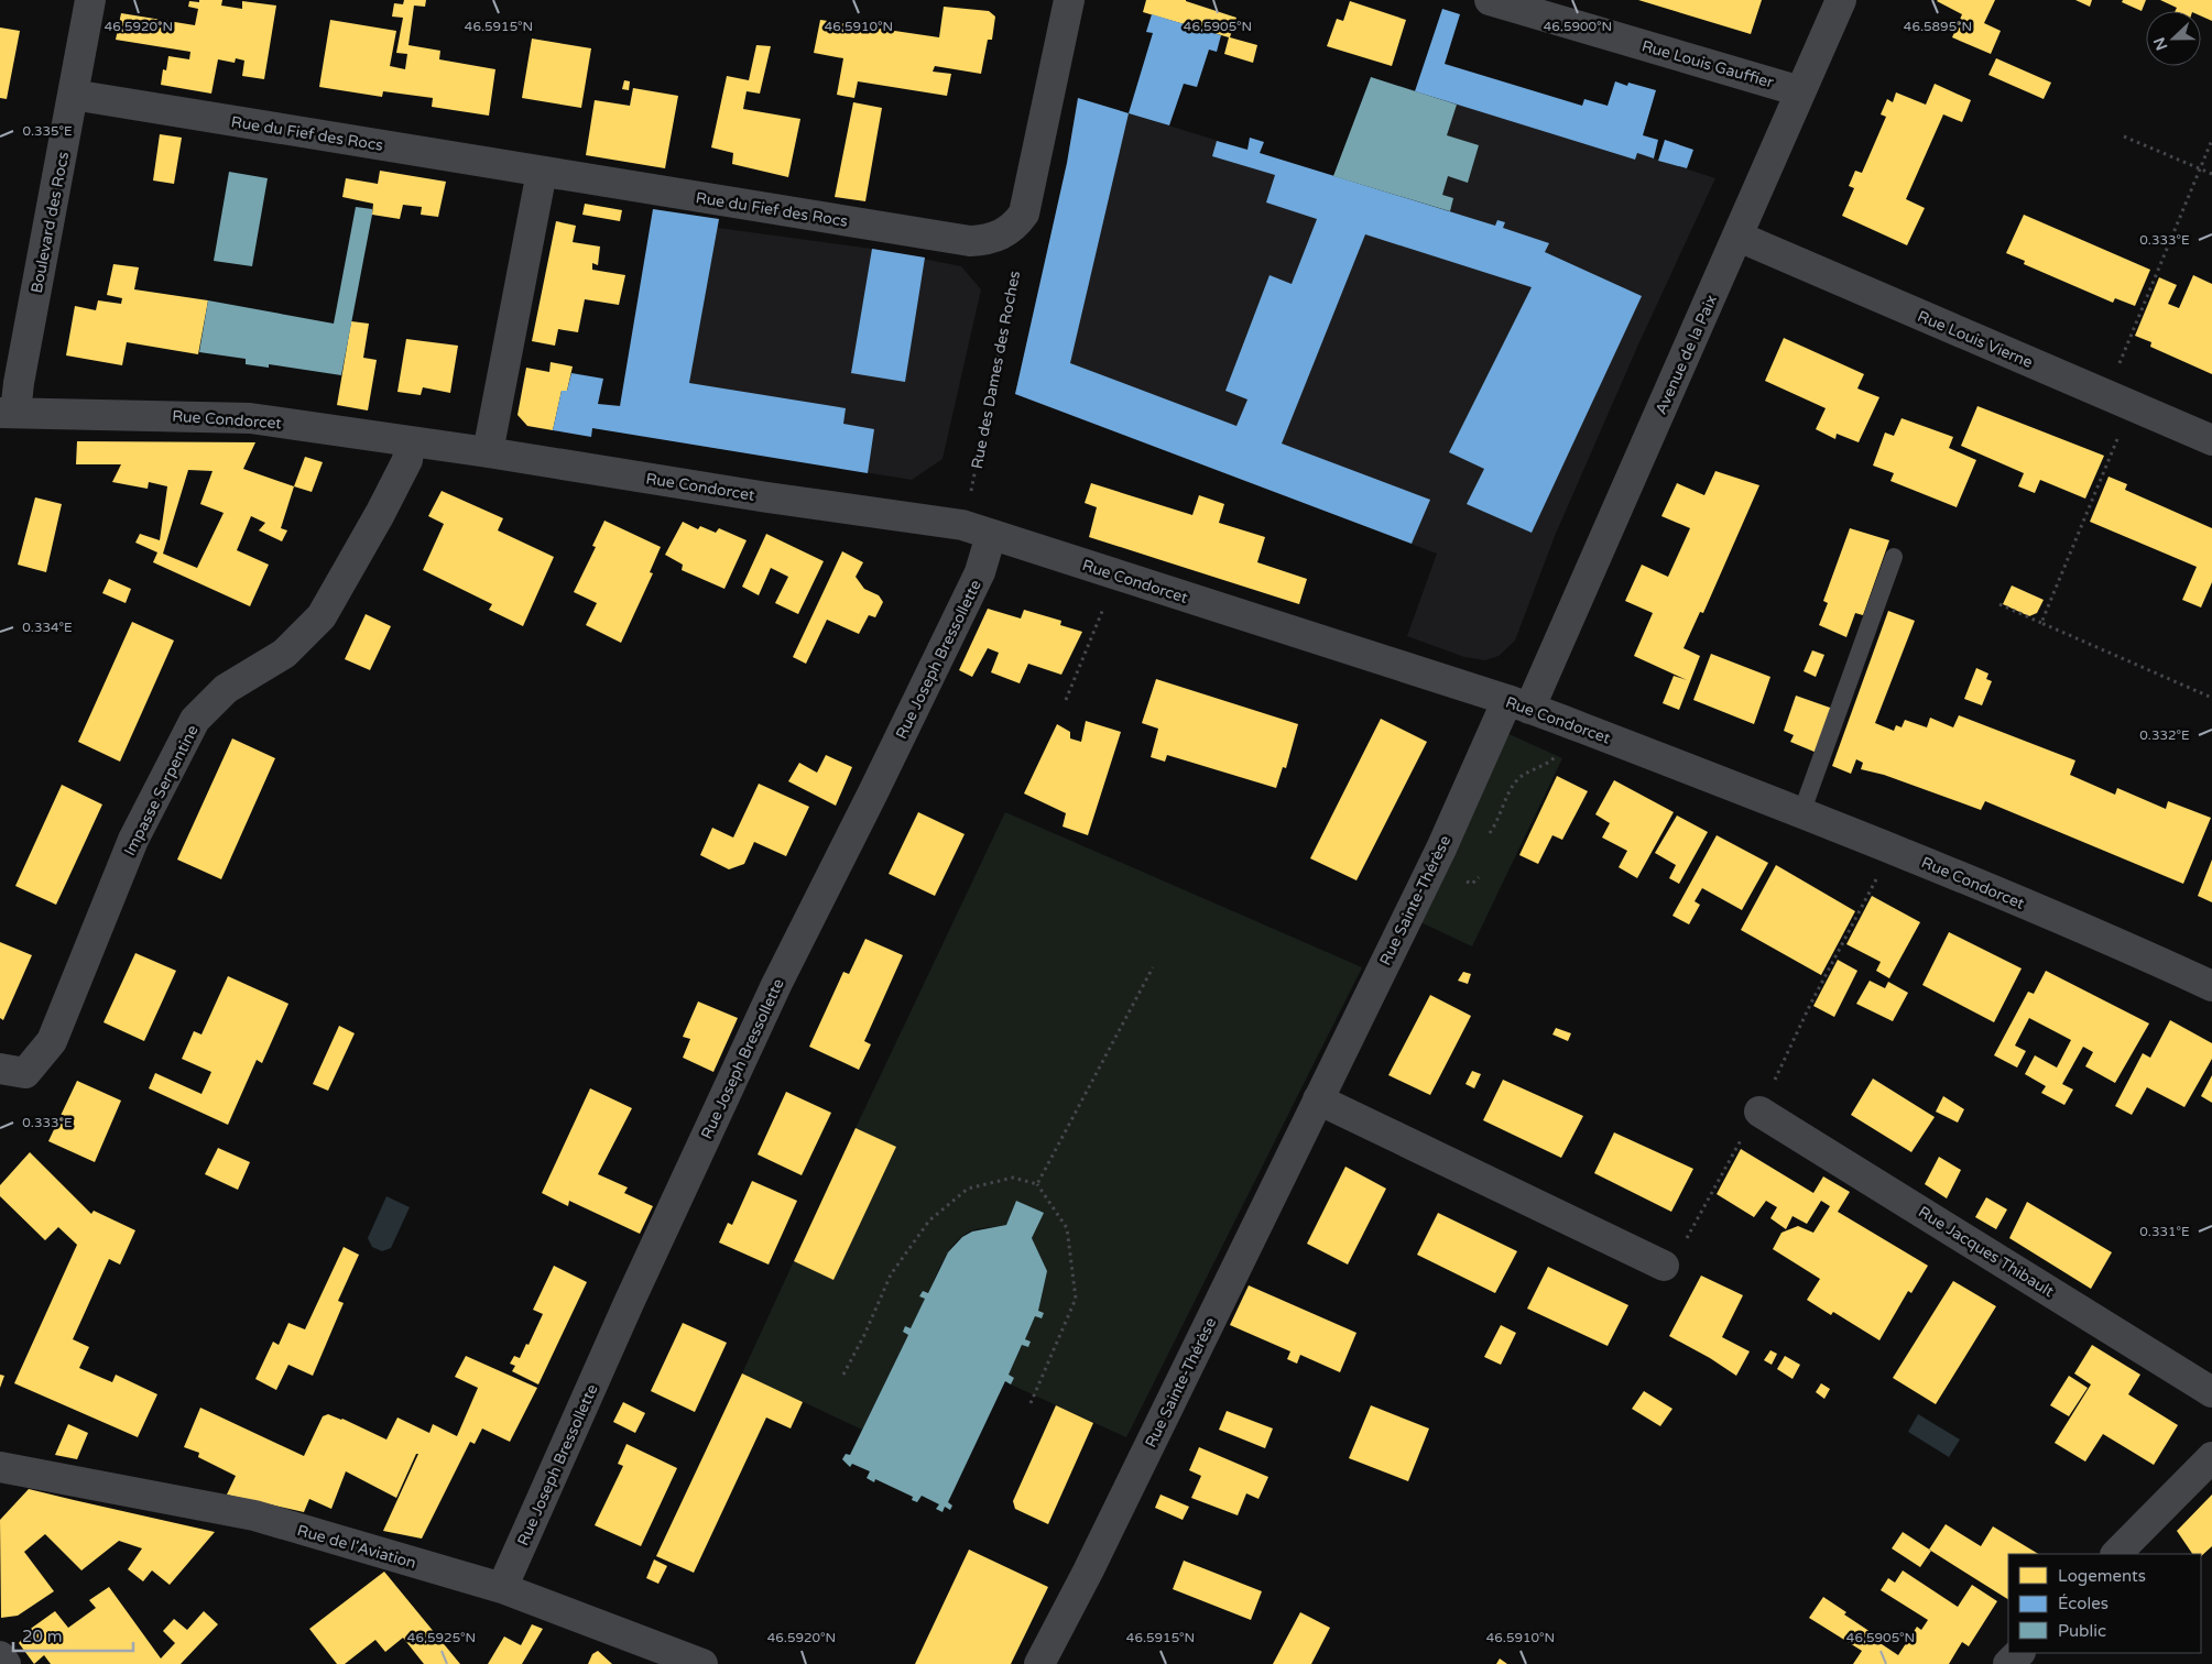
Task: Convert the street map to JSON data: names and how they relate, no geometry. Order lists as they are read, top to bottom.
{
  "streets": {
    "street": [
      "Rue Louis Gauffier",
      "Rue du Fief des Rocs",
      "Boulevard des Rocs",
      "Rue Louis Vierne",
      "Avenue de la Paix",
      "Rue Condorcet",
      "Rue Joseph Bressollette",
      "Impasse Serpentine",
      "Rue Sainte-Thérèse",
      "Rue Jacques Thibault",
      "Rue de l'Aviation"
    ],
    "path": ["Rue des Dames des Roches"]
  },
  "crossings": [
    ["Rue Louis Gauffier", "Avenue de la Paix"],
    ["Rue du Fief des Rocs", "Boulevard des Rocs"],
    ["Rue du Fief des Rocs", "Rue des Dames des Roches"],
    ["Boulevard des Rocs", "Rue Condorcet"],
    ["Rue Louis Vierne", "Avenue de la Paix"],
    ["Avenue de la Paix", "Rue Condorcet"],
    ["Avenue de la Paix", "Rue Sainte-Thérèse"],
    ["Rue des Dames des Roches", "Rue Condorcet"],
    ["Rue Condorcet", "Rue Joseph Bressollette"],
    ["Rue Condorcet", "Impasse Serpentine"],
    ["Rue Condorcet", "Rue Sainte-Thérèse"],
    ["Rue Joseph Bressollette", "Rue de l'Aviation"]
  ],
  "legend": ["Logements", "Écoles", "Public"],
  "scale_bar": "20 m",
  "north": "left",
  "coordinates": [
    "46.5920°N",
    "46.5915°N",
    "46.5910°N",
    "46.5900°N",
    "46.5905°N",
    "46.5895°N",
    "0.335°E",
    "0.333°E",
    "0.334°E",
    "0.332°E",
    "0.331°E",
    "46.5925°N"
  ]
}
